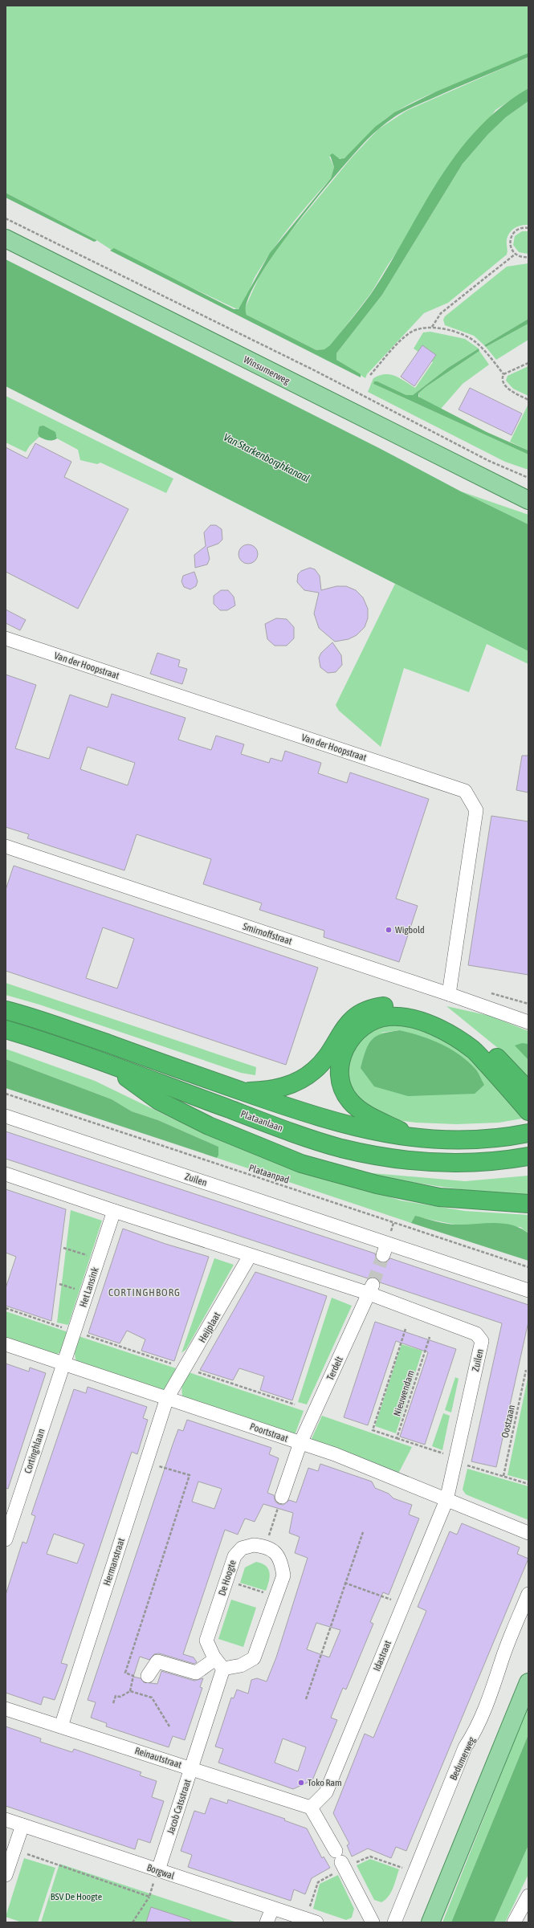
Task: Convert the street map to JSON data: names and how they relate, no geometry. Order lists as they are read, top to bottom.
{
  "streets": {
    "highway": ["Plataanlaan"],
    "main road": ["Winsumerweg"],
    "street": [
      "Van der Hoopstraat",
      "Smirnoffstraat",
      "Zuilen",
      "Het Lansink",
      "Heijplaat",
      "Terdelt",
      "Poortstraat",
      "Cortinghlaan",
      "Hermanstraat",
      "De Hoogte",
      "Idastraat",
      "Reinautstraat",
      "Bedumerweg",
      "Jacob Catsstraat",
      "Borgwal"
    ],
    "path": ["Plataanpad", "Nieuwendam", "Oostzaan"]
  },
  "crossings": [
    ["Van der Hoopstraat", "Smirnoffstraat"],
    ["Zuilen", "Het Lansink"],
    ["Zuilen", "Heijplaat"],
    ["Zuilen", "Terdelt"],
    ["Zuilen", "Poortstraat"],
    ["Zuilen", "Idastraat"],
    ["Het Lansink", "Poortstraat"],
    ["Het Lansink", "Cortinghlaan"],
    ["Heijplaat", "Poortstraat"],
    ["Heijplaat", "Hermanstraat"],
    ["Terdelt", "Poortstraat"],
    ["Poortstraat", "Cortinghlaan"],
    ["Poortstraat", "Hermanstraat"],
    ["Poortstraat", "Idastraat"],
    ["Hermanstraat", "Reinautstraat"],
    ["De Hoogte", "Jacob Catsstraat"],
    ["Idastraat", "Reinautstraat"],
    ["Reinautstraat", "Jacob Catsstraat"],
    ["Jacob Catsstraat", "Borgwal"]
  ],
  "districts": ["CORTINGHBORG"],
  "water": ["Van Starkenborghkanaal"],
  "parks": ["BSV De Hoogte"],
  "places": ["Wigbold", "Toko Ram"]
}
